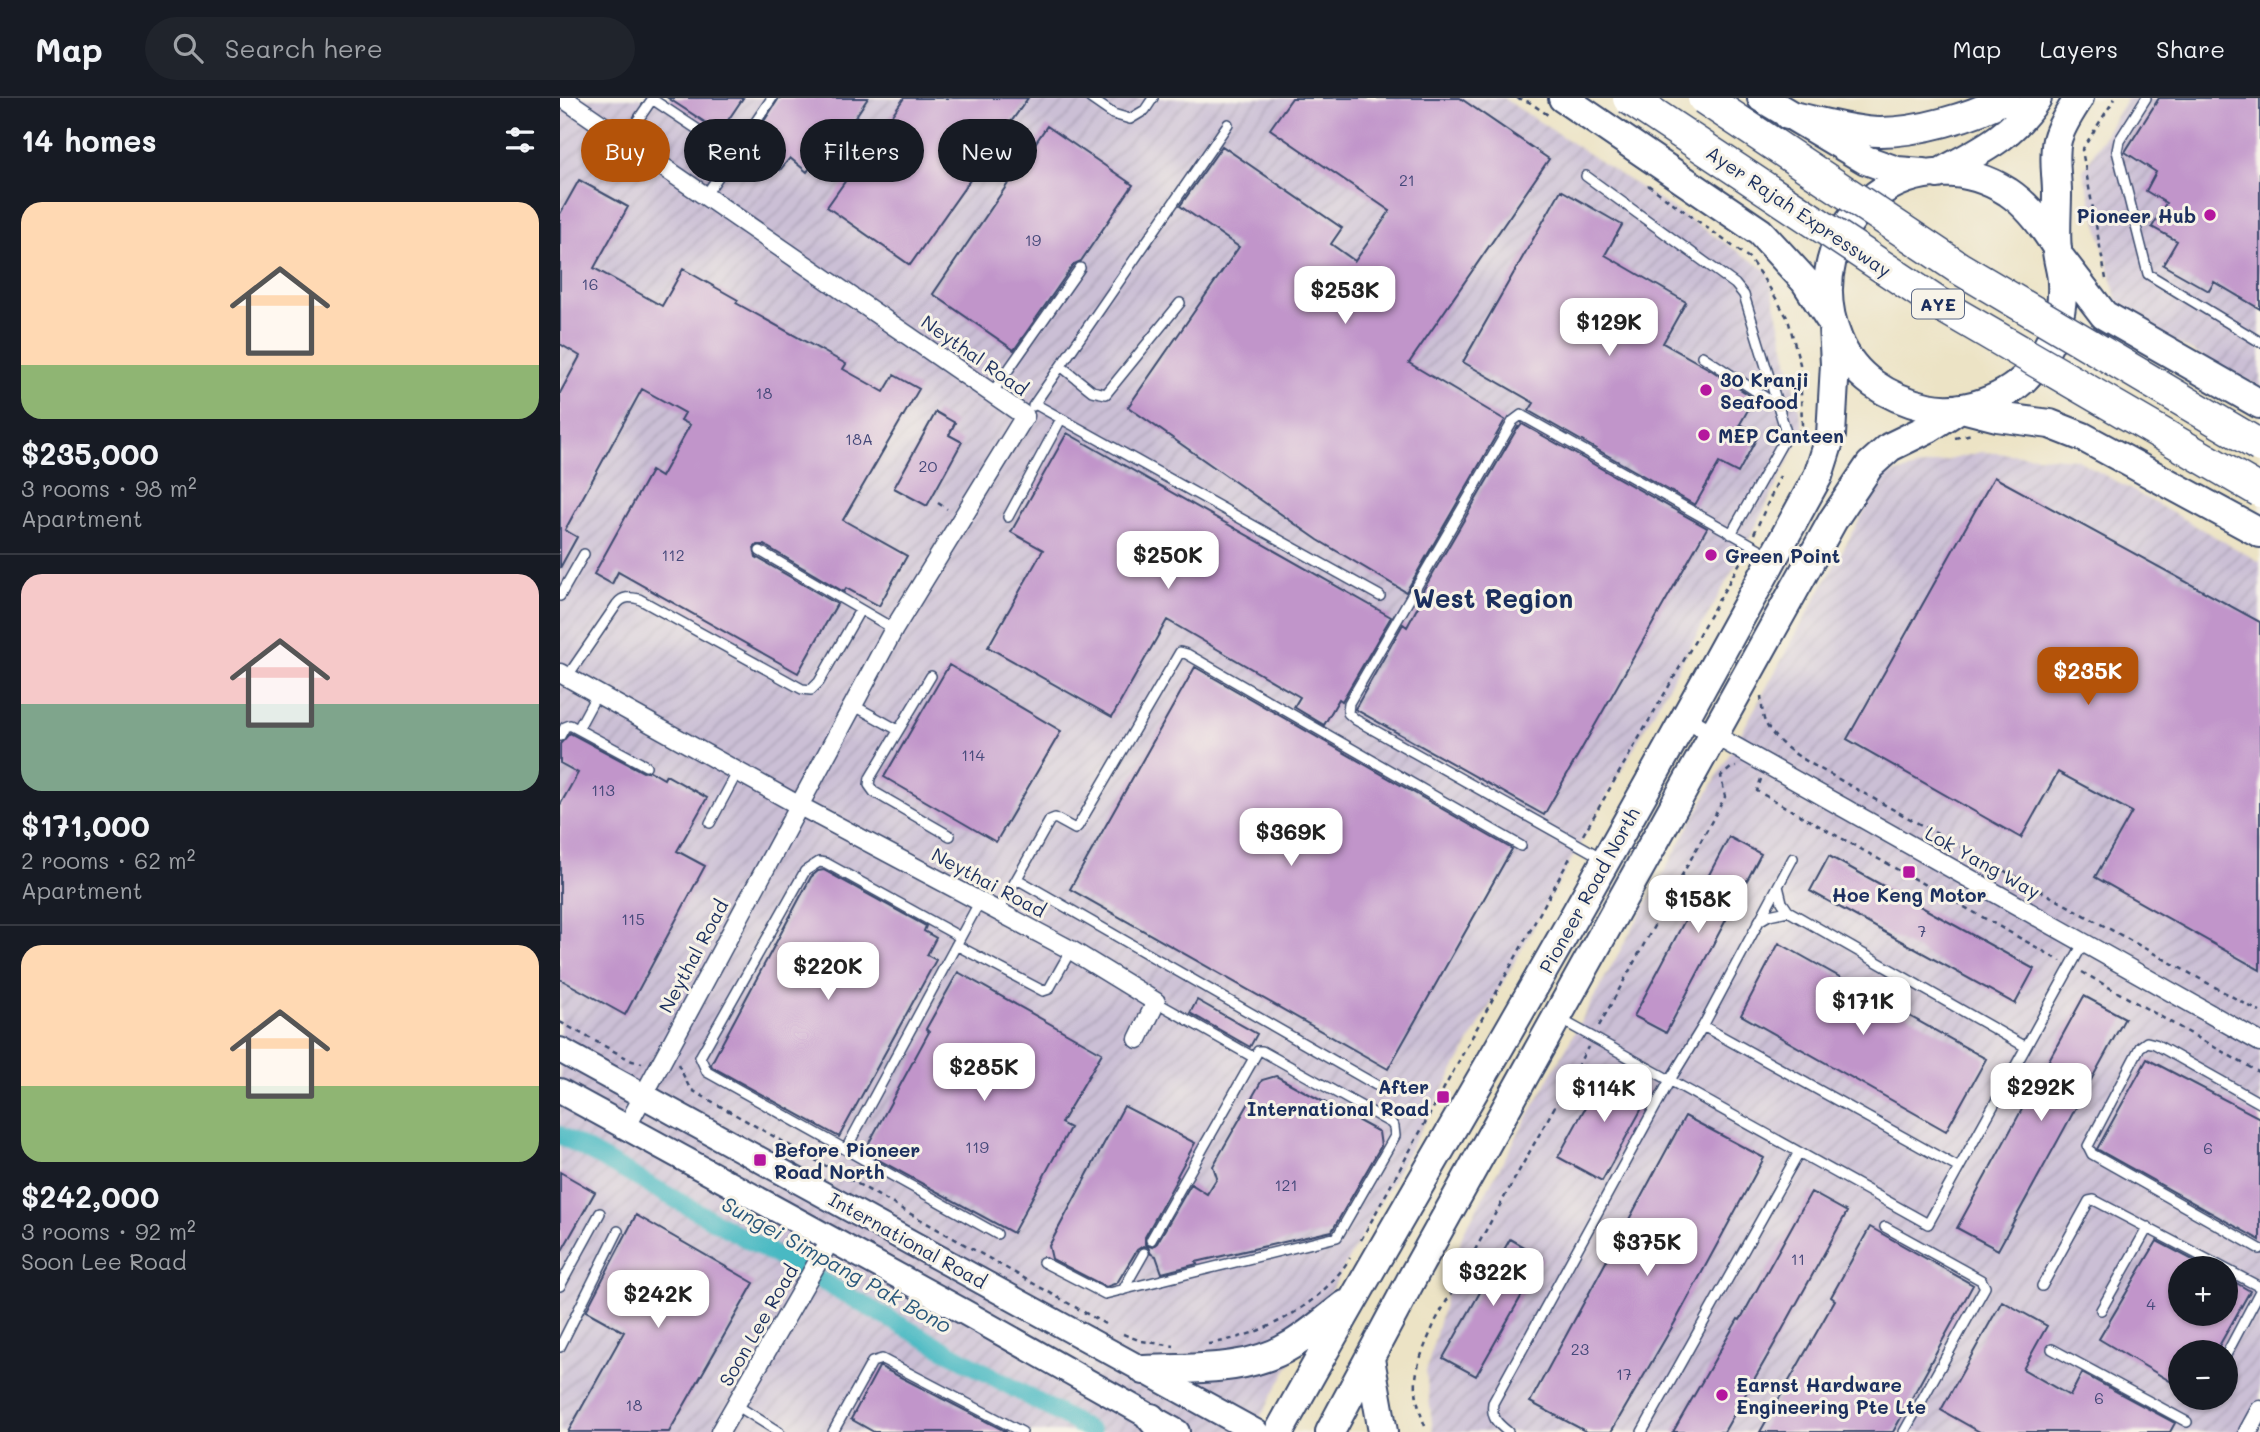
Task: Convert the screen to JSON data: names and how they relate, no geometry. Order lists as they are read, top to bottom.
{
  "streets": {
    "highway": ["Ayer Rajah Expressway", "AYE"],
    "main road": ["Pioneer Road North", "International Road"],
    "street": [
      "Neythal Road",
      "Lok Yang Way",
      "Neythai Road",
      "Soon Lee Road"
    ]
  },
  "crossings": [
    ["Neythal Road", "Neythai Road"],
    ["Neythal Road", "International Road"],
    ["Lok Yang Way", "Pioneer Road North"],
    ["International Road", "Soon Lee Road"]
  ],
  "districts": ["West Region"],
  "water": ["Sungei Simpang Pak Bono"],
  "places": {
    "other": [
      "Pioneer Hub",
      "30 Kranji Seafood",
      "MEP Canteen",
      "Green Point",
      "Earnst Hardware Engineering Pte Lte"
    ],
    "transit": ["Hoe Keng Motor", "After International Road", "Before Pioneer Road North"]
  },
  "house_numbers": [
    "21",
    "19",
    "16",
    "18",
    "18A",
    "20",
    "112",
    "114",
    "113",
    "115",
    "7",
    "119",
    "6",
    "121",
    "11",
    "4",
    "23",
    "17",
    "6",
    "18"
  ],
  "page": {
    "header": "Map",
    "search": "Search here",
    "nav": ["Map", "Layers", "Share"],
    "heading": "14 homes",
    "chip": [
      "Buy",
      "Rent",
      "Filters",
      "New"
    ],
    "list": [
      {
        "name": "$235,000",
        "note": "3 rooms · 98 m² · Apartment"
      },
      {
        "name": "$171,000",
        "note": "2 rooms · 62 m² · Apartment"
      },
      {
        "name": "$242,000",
        "note": "3 rooms · 92 m² · Soon Lee Road"
      }
    ],
    "price": [
      "$253K",
      "$129K",
      "$250K",
      "$235K",
      "$369K",
      "$158K",
      "$220K",
      "$171K",
      "$285K",
      "$292K",
      "$114K",
      "$375K",
      "$322K",
      "$242K"
    ],
    "map_buttons": ["+", "−"]
  }
}
